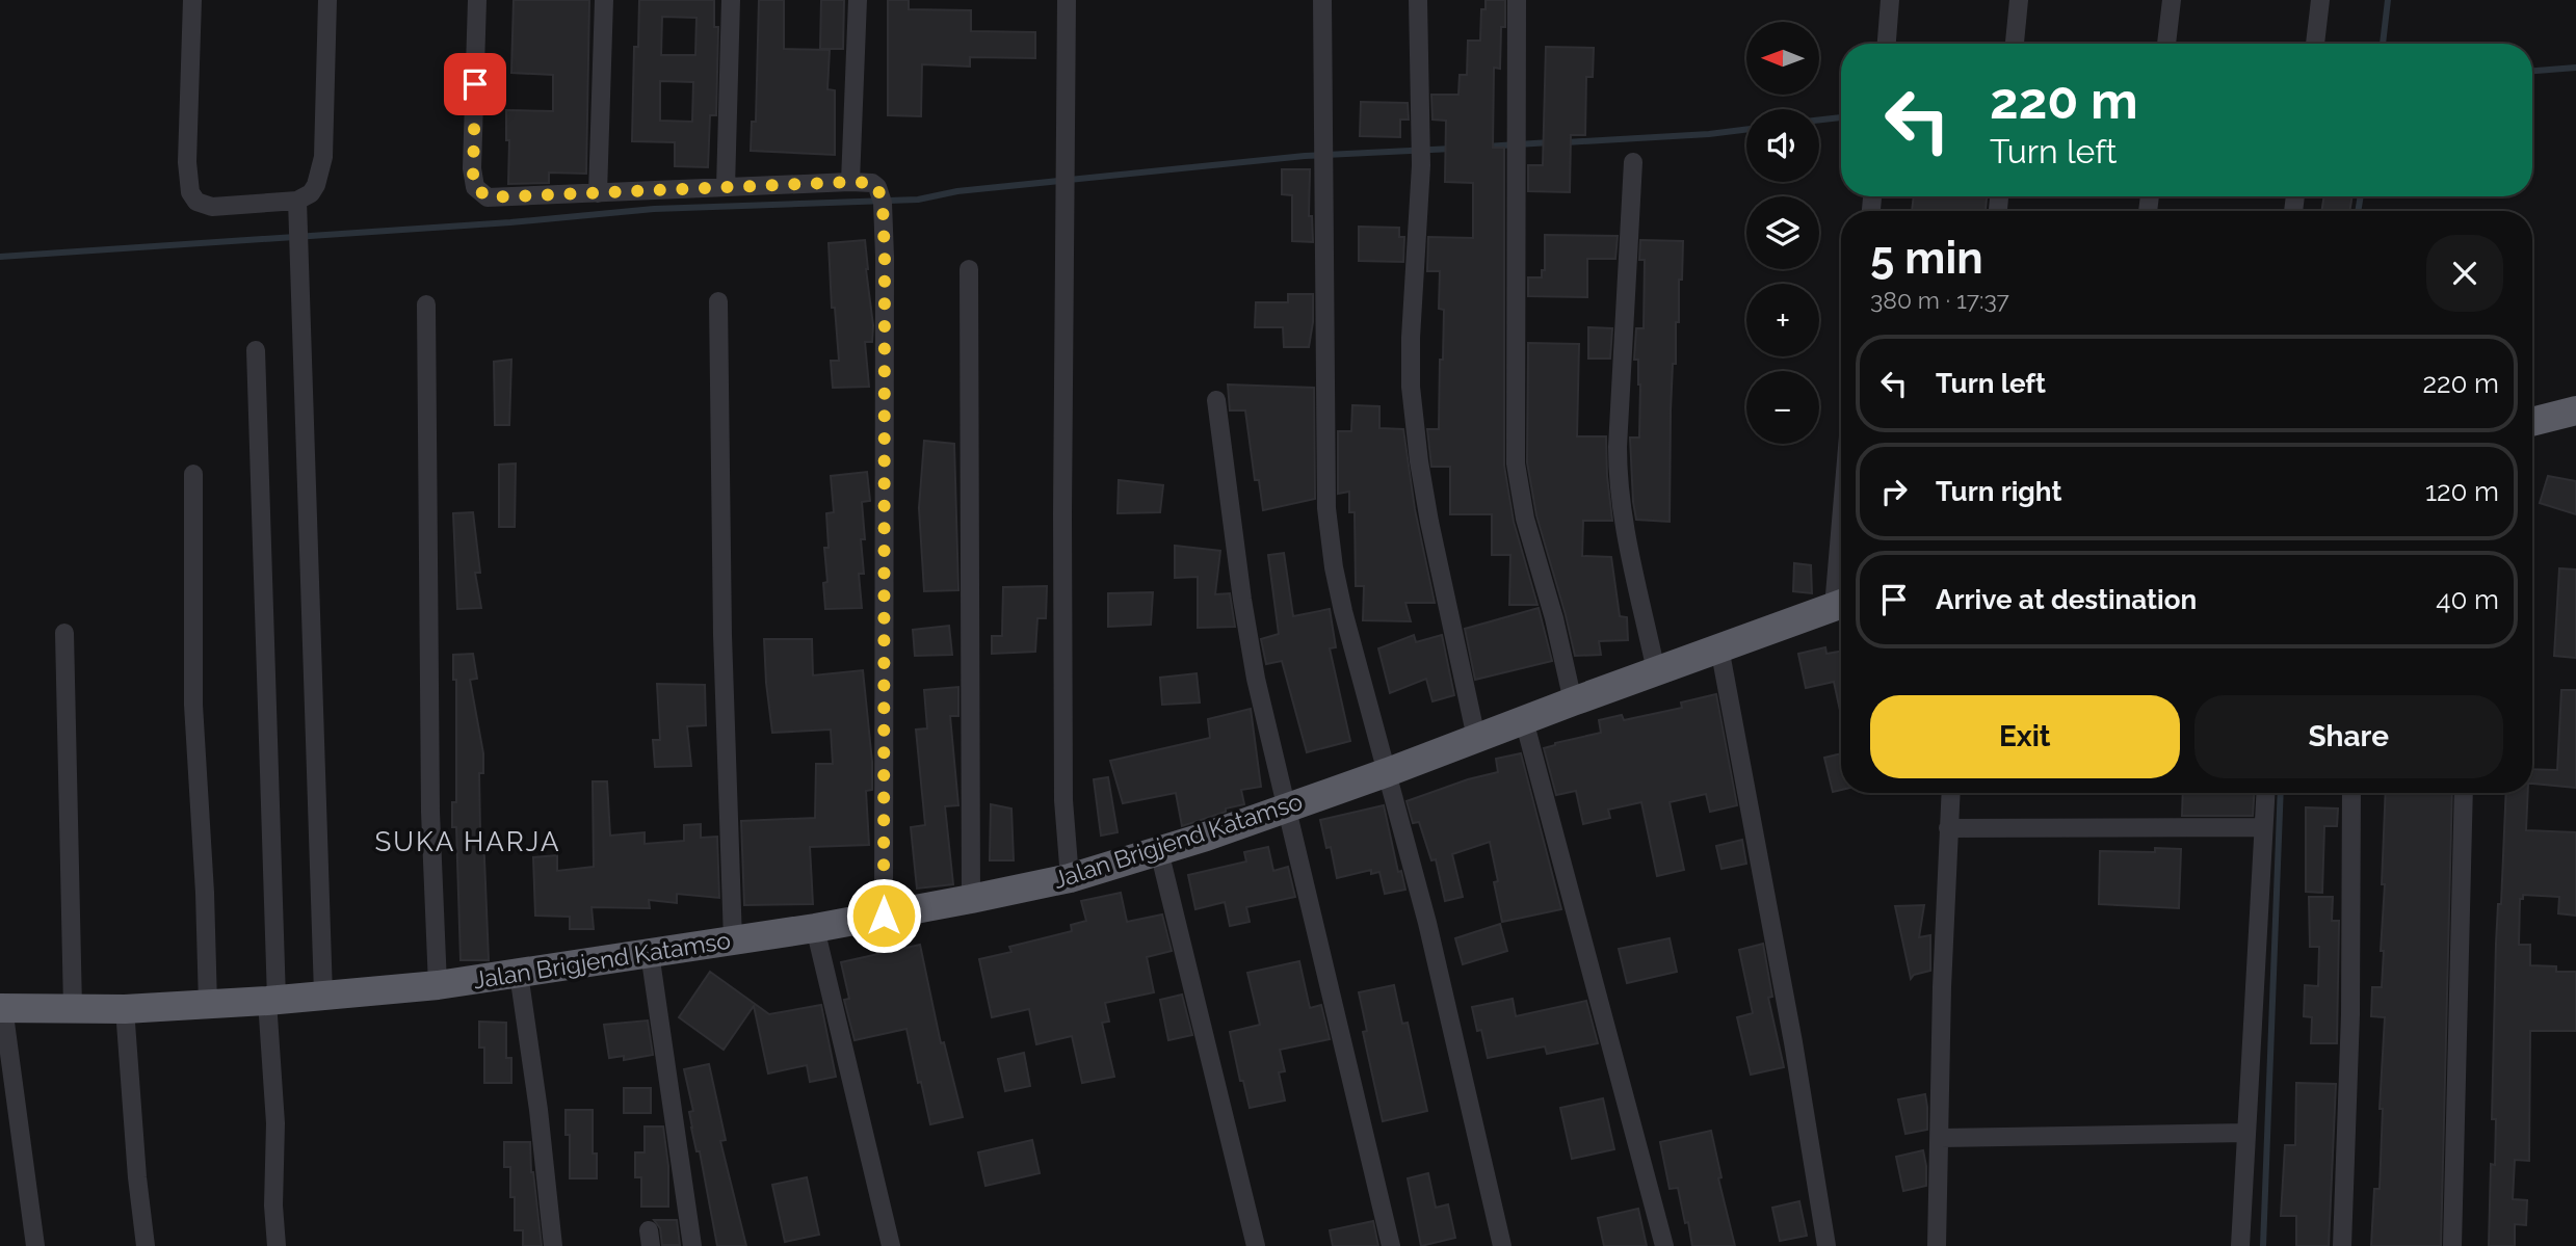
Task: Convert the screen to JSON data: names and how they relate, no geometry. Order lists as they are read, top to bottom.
{
  "streets": {
    "highway": ["Jalan Brigjend Katamso"]
  },
  "districts": ["SUKA HARJA"],
  "north": "left",
  "page": {
    "map_buttons": ["+", "−"],
    "turn": ["220 m", "Turn left"],
    "heading": ["5 min", "380 m · 17:37"],
    "list": [
      {
        "name": "Turn left",
        "value": "220 m"
      },
      {
        "name": "Turn right",
        "value": "120 m"
      },
      {
        "name": "Arrive at destination",
        "value": "40 m"
      }
    ],
    "buttons": ["Exit", "Share"]
  }
}
